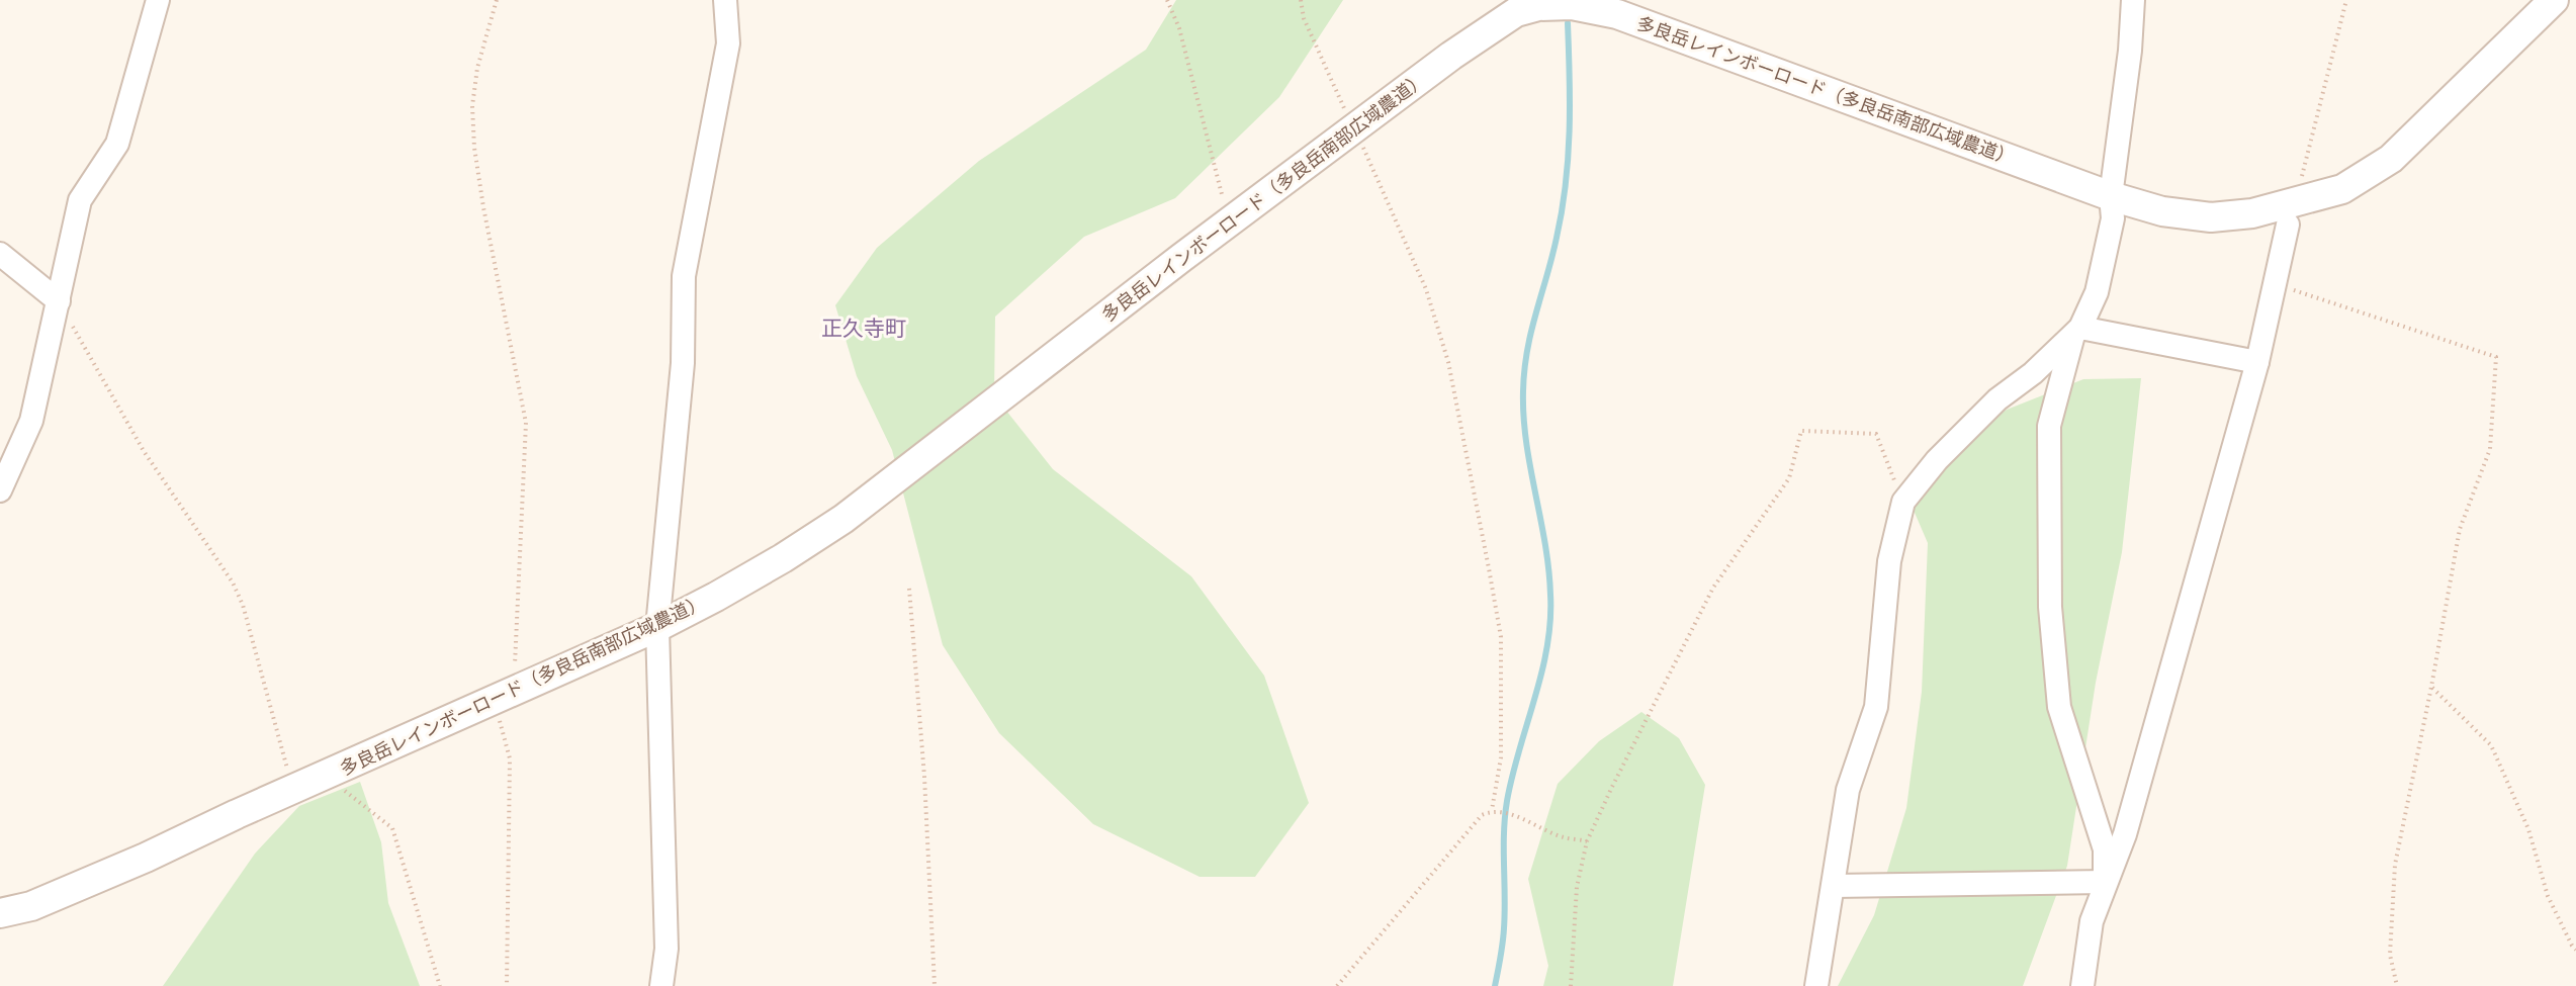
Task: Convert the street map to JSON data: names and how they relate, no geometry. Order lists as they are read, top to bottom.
{
  "streets": {
    "street": ["多良岳レインボーロード（多良岳南部広域農道）"]
  },
  "districts": ["正久寺町"]
}
